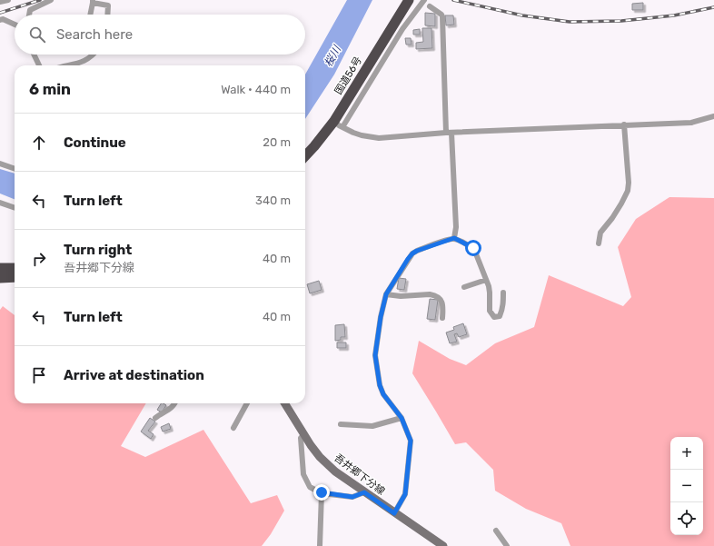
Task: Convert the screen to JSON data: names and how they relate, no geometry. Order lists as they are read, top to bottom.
{
  "streets": {
    "highway": ["国道56号"],
    "main road": ["吾井郷下分線"]
  },
  "water": ["桜川"],
  "page": {
    "search": "Search here",
    "heading": ["6 min", "Walk · 440 m"],
    "list": [
      ["Continue", "20 m"],
      ["Turn left", "340 m"],
      ["Turn right", "吾井郷下分線", "40 m"],
      ["Turn left", "40 m"],
      "Arrive at destination"
    ],
    "map_buttons": ["+", "−"]
  }
}
